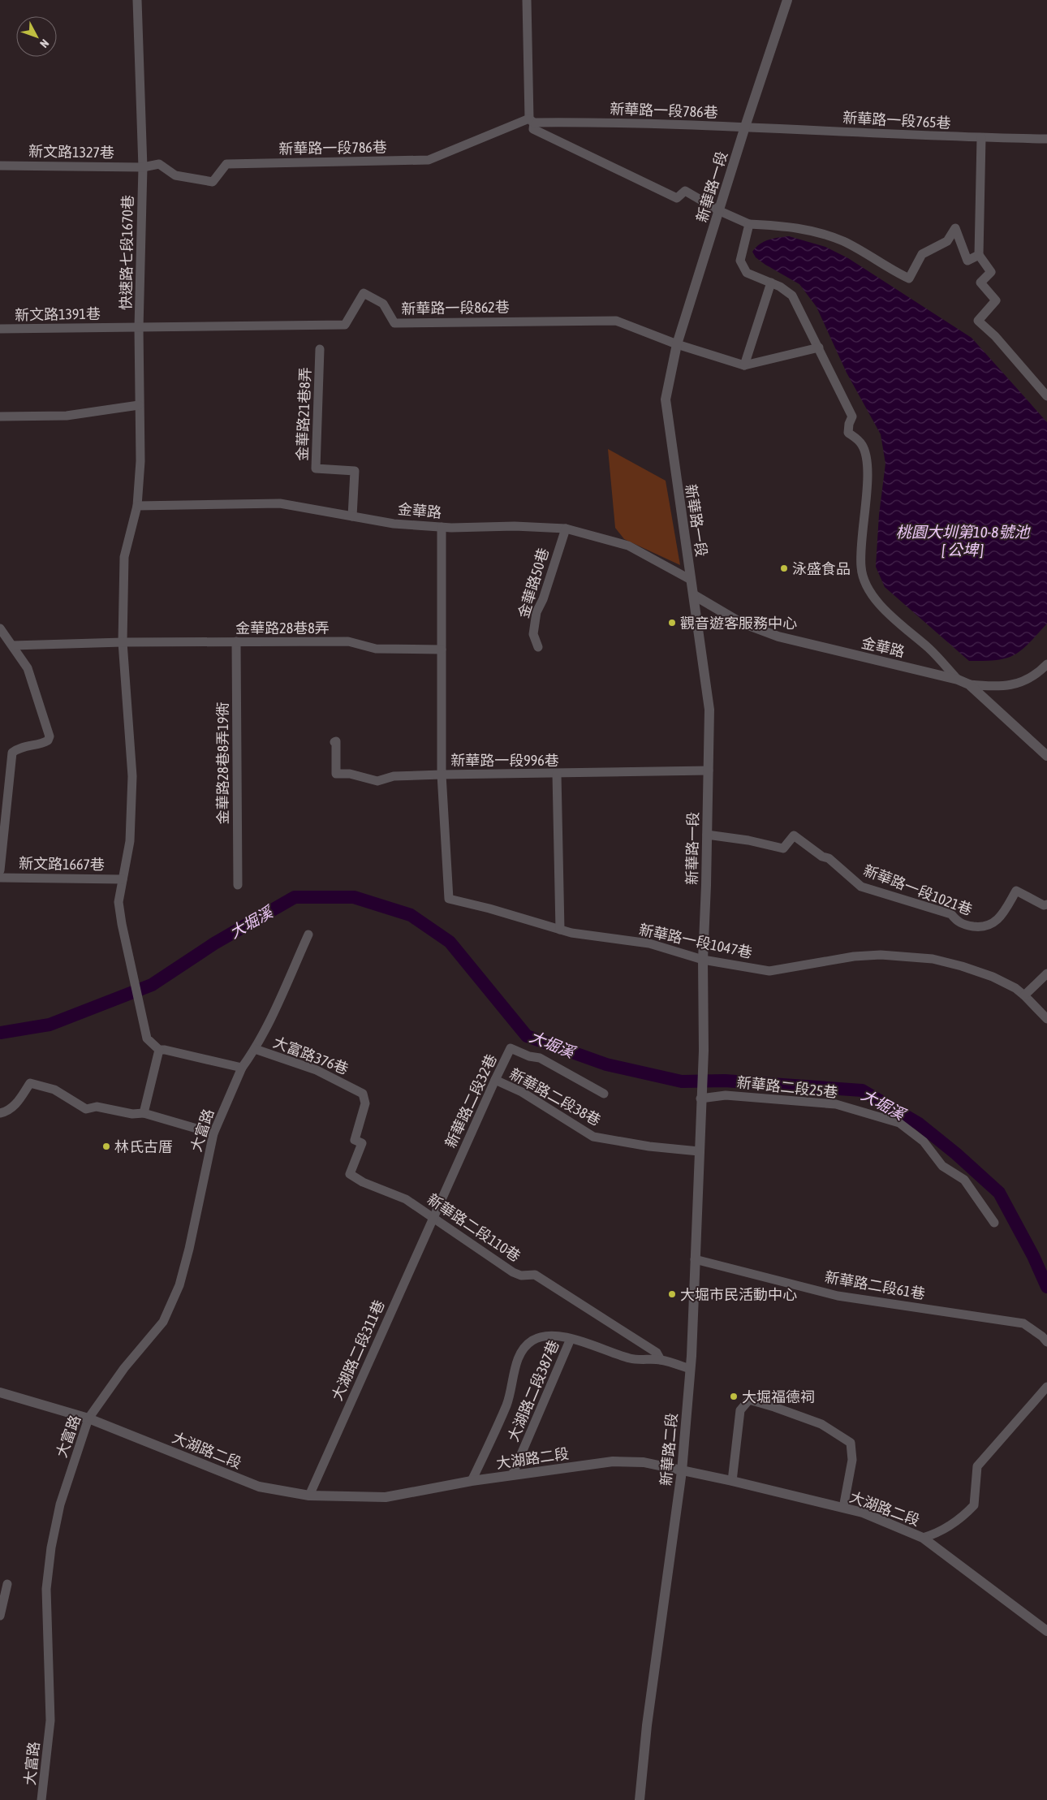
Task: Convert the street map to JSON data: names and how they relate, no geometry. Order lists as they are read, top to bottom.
{
  "streets": {
    "street": [
      "新華路一段786巷",
      "新華路一段765巷",
      "新文路1327巷",
      "新華路一段",
      "快速路七段1670巷",
      "新華路一段862巷",
      "新文路1391巷",
      "金華路21巷8弄",
      "金華路",
      "金華路50巷",
      "金華路28巷8弄",
      "新華路一段996巷",
      "金華路28巷8弄19衖",
      "新文路1667巷",
      "新華路一段1021巷",
      "新華路一段1047巷",
      "大富路376巷",
      "新華路二段25巷",
      "新華路二段38巷",
      "新華路二段32巷",
      "大富路",
      "新華路二段110巷",
      "新華路二段61巷",
      "大湖路二段311巷",
      "大湖路二段387巷",
      "新華路二段",
      "大湖路二段"
    ]
  },
  "crossings": [
    ["新華路一段786巷", "新華路一段765巷"],
    ["新華路一段786巷", "新文路1327巷"],
    ["新華路一段786巷", "新華路一段"],
    ["新華路一段786巷", "快速路七段1670巷"],
    ["新華路一段765巷", "新華路一段"],
    ["新文路1327巷", "快速路七段1670巷"],
    ["新華路一段", "新華路一段862巷"],
    ["新華路一段", "金華路"],
    ["新華路一段", "新華路一段996巷"],
    ["新華路一段", "新華路一段1021巷"],
    ["新華路一段", "新華路一段1047巷"],
    ["新華路一段", "新華路二段25巷"],
    ["新華路一段", "新華路二段"],
    ["快速路七段1670巷", "新華路一段862巷"],
    ["快速路七段1670巷", "新文路1391巷"],
    ["快速路七段1670巷", "金華路"],
    ["快速路七段1670巷", "金華路28巷8弄"],
    ["快速路七段1670巷", "新文路1667巷"],
    ["新華路一段862巷", "新文路1391巷"],
    ["金華路21巷8弄", "金華路"],
    ["金華路", "金華路50巷"],
    ["金華路28巷8弄", "金華路28巷8弄19衖"],
    ["新華路一段996巷", "新華路一段1047巷"],
    ["大富路376巷", "大富路"],
    ["大富路376巷", "新華路二段110巷"],
    ["新華路二段25巷", "新華路二段"],
    ["新華路二段38巷", "新華路二段32巷"],
    ["新華路二段38巷", "新華路二段"],
    ["新華路二段32巷", "新華路二段110巷"],
    ["新華路二段32巷", "大湖路二段311巷"],
    ["大富路", "大湖路二段"],
    ["新華路二段110巷", "大湖路二段311巷"],
    ["新華路二段61巷", "新華路二段"],
    ["大湖路二段311巷", "大湖路二段"],
    ["大湖路二段387巷", "大湖路二段"],
    ["新華路二段", "大湖路二段"]
  ],
  "water": ["桃園大圳第10-8號池 [ 公埤 ]", "大堀溪"],
  "places": [
    "泳盛食品",
    "觀音遊客服務中心",
    "林氏古厝",
    "大堀市民活動中心",
    "大堀福德祠"
  ],
  "north": "bottom right"
}
